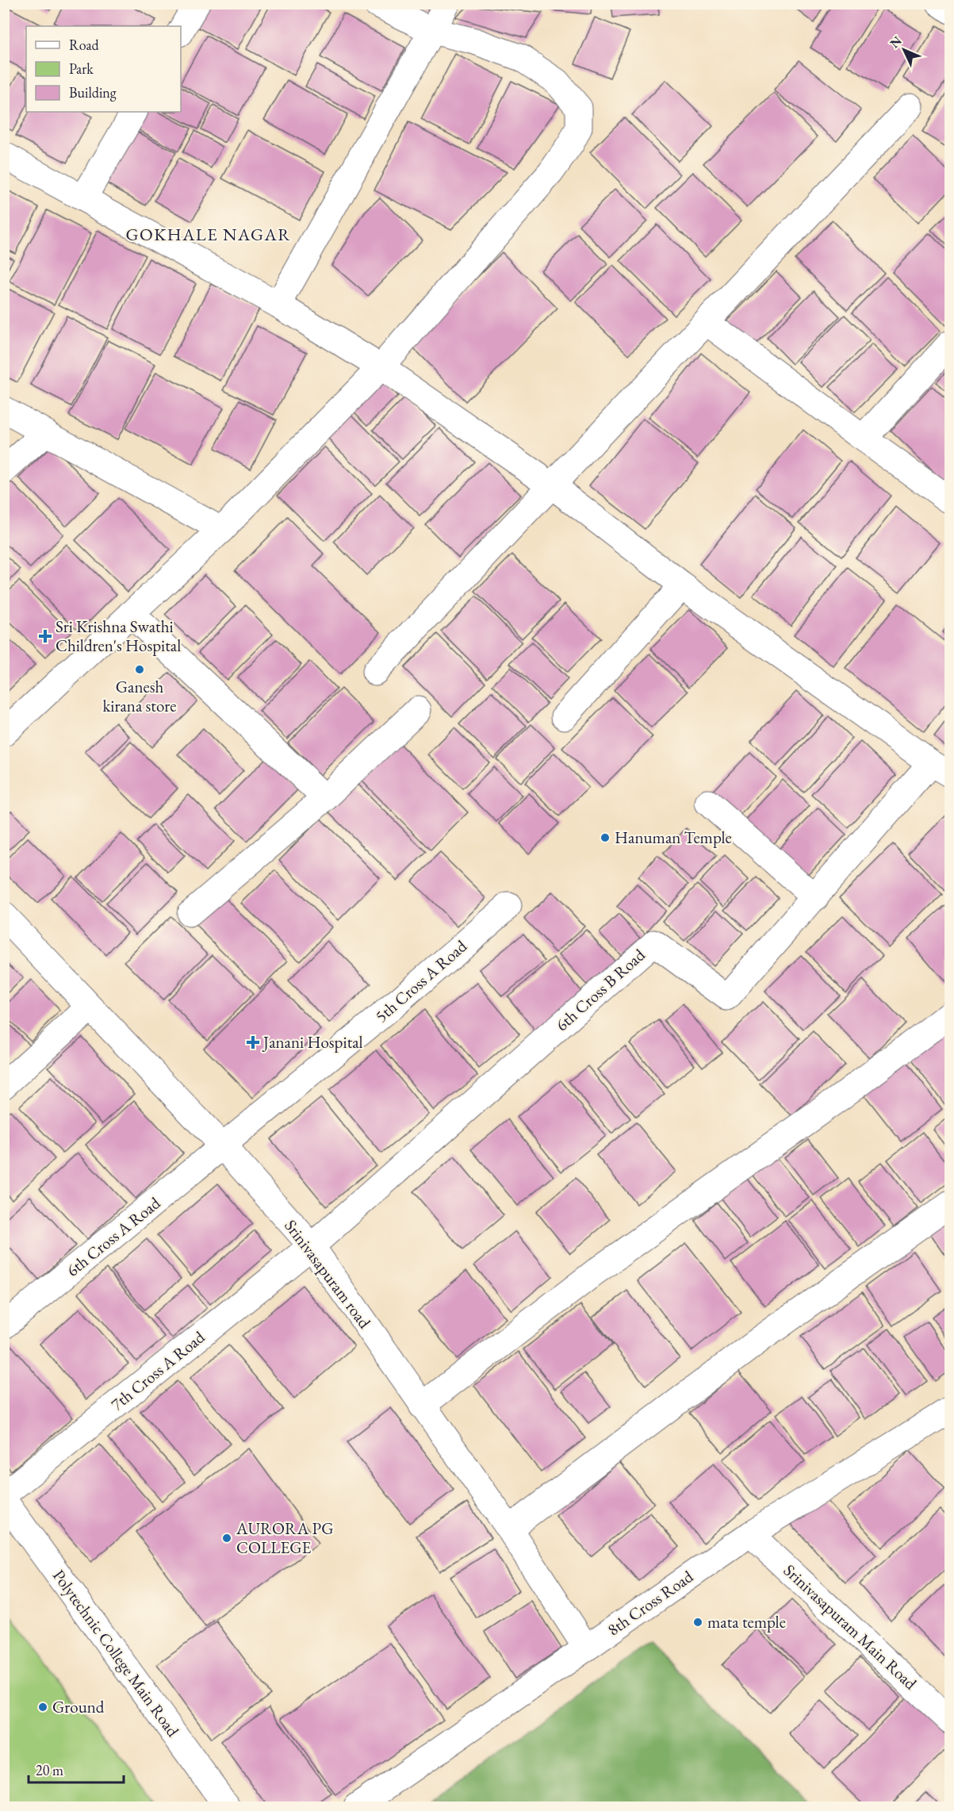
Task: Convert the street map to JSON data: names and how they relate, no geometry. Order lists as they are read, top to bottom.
{
  "streets": {
    "street": [
      "5th Cross A Road",
      "6th Cross B Road",
      "6th Cross A Road",
      "Srinivasapuram road",
      "7th Cross A Road",
      "8th Cross Road",
      "Srinivasapuram Main Road",
      "Polytechnic College Main Road"
    ]
  },
  "crossings": [
    ["5th Cross A Road", "6th Cross A Road"],
    ["5th Cross A Road", "Srinivasapuram road"],
    ["6th Cross B Road", "Srinivasapuram road"],
    ["6th Cross B Road", "7th Cross A Road"],
    ["6th Cross A Road", "Srinivasapuram road"],
    ["Srinivasapuram road", "7th Cross A Road"],
    ["Srinivasapuram road", "8th Cross Road"],
    ["7th Cross A Road", "Polytechnic College Main Road"],
    ["8th Cross Road", "Srinivasapuram Main Road"]
  ],
  "districts": ["GOKHALE NAGAR"],
  "places": {
    "health": ["Sri Krishna Swathi Children's Hospital", "Janani Hospital"],
    "other": [
      "Ganesh kirana store",
      "Hanuman Temple",
      "AURORA PG COLLEGE",
      "mata temple",
      "Ground"
    ]
  },
  "legend": ["Road", "Park", "Building"],
  "scale_bar": "20 m",
  "north": "top left"
}
